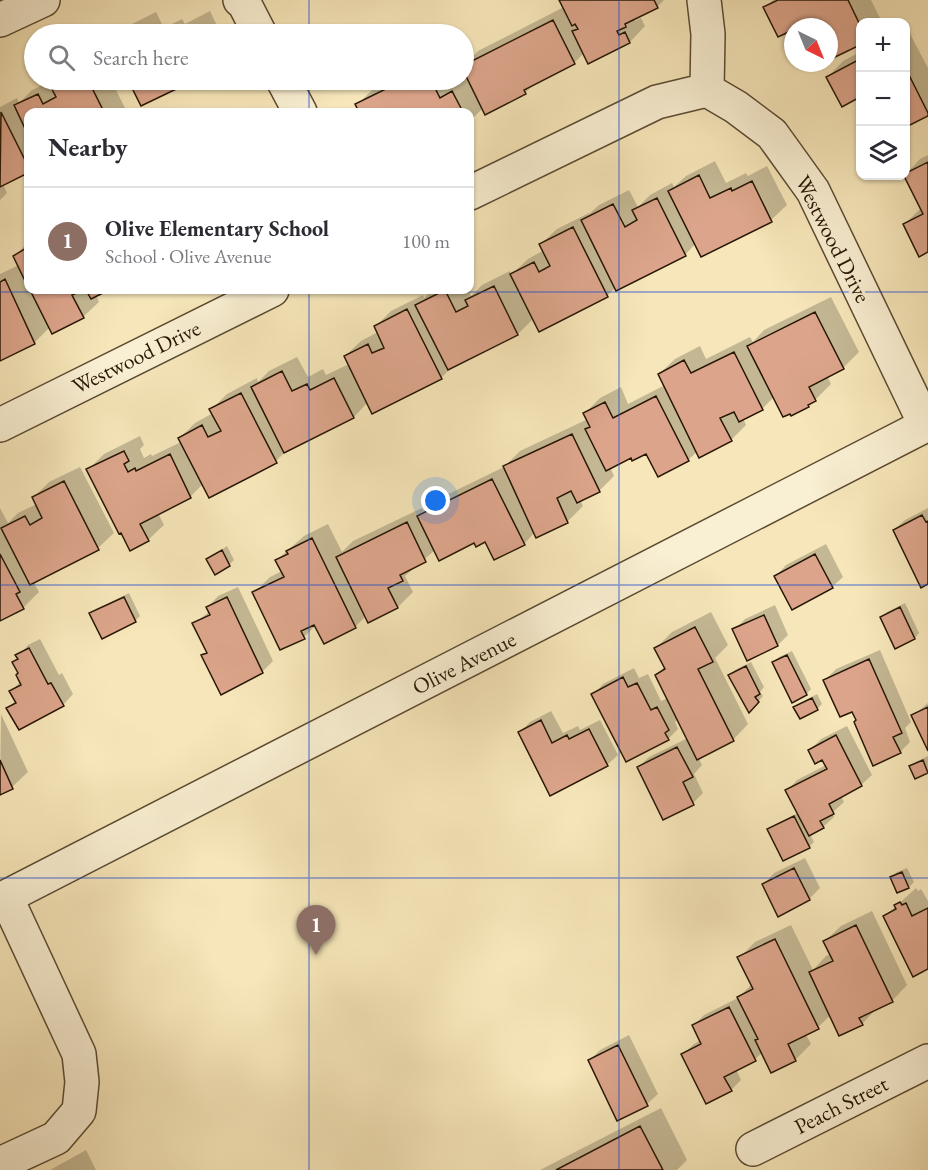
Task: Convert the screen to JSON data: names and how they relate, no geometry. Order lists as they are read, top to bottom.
{
  "streets": {
    "street": ["Westwood Drive", "Olive Avenue", "Peach Street"]
  },
  "crossings": [
    ["Westwood Drive", "Olive Avenue"]
  ],
  "north": "bottom right",
  "page": {
    "map_buttons": ["+", "−"],
    "search": "Search here",
    "heading": "Nearby",
    "list": [
      {
        "mark": "1",
        "name": "Olive Elementary School",
        "note": "School · Olive Avenue",
        "value": "100 m"
      }
    ],
    "pins": "1"
  }
}
